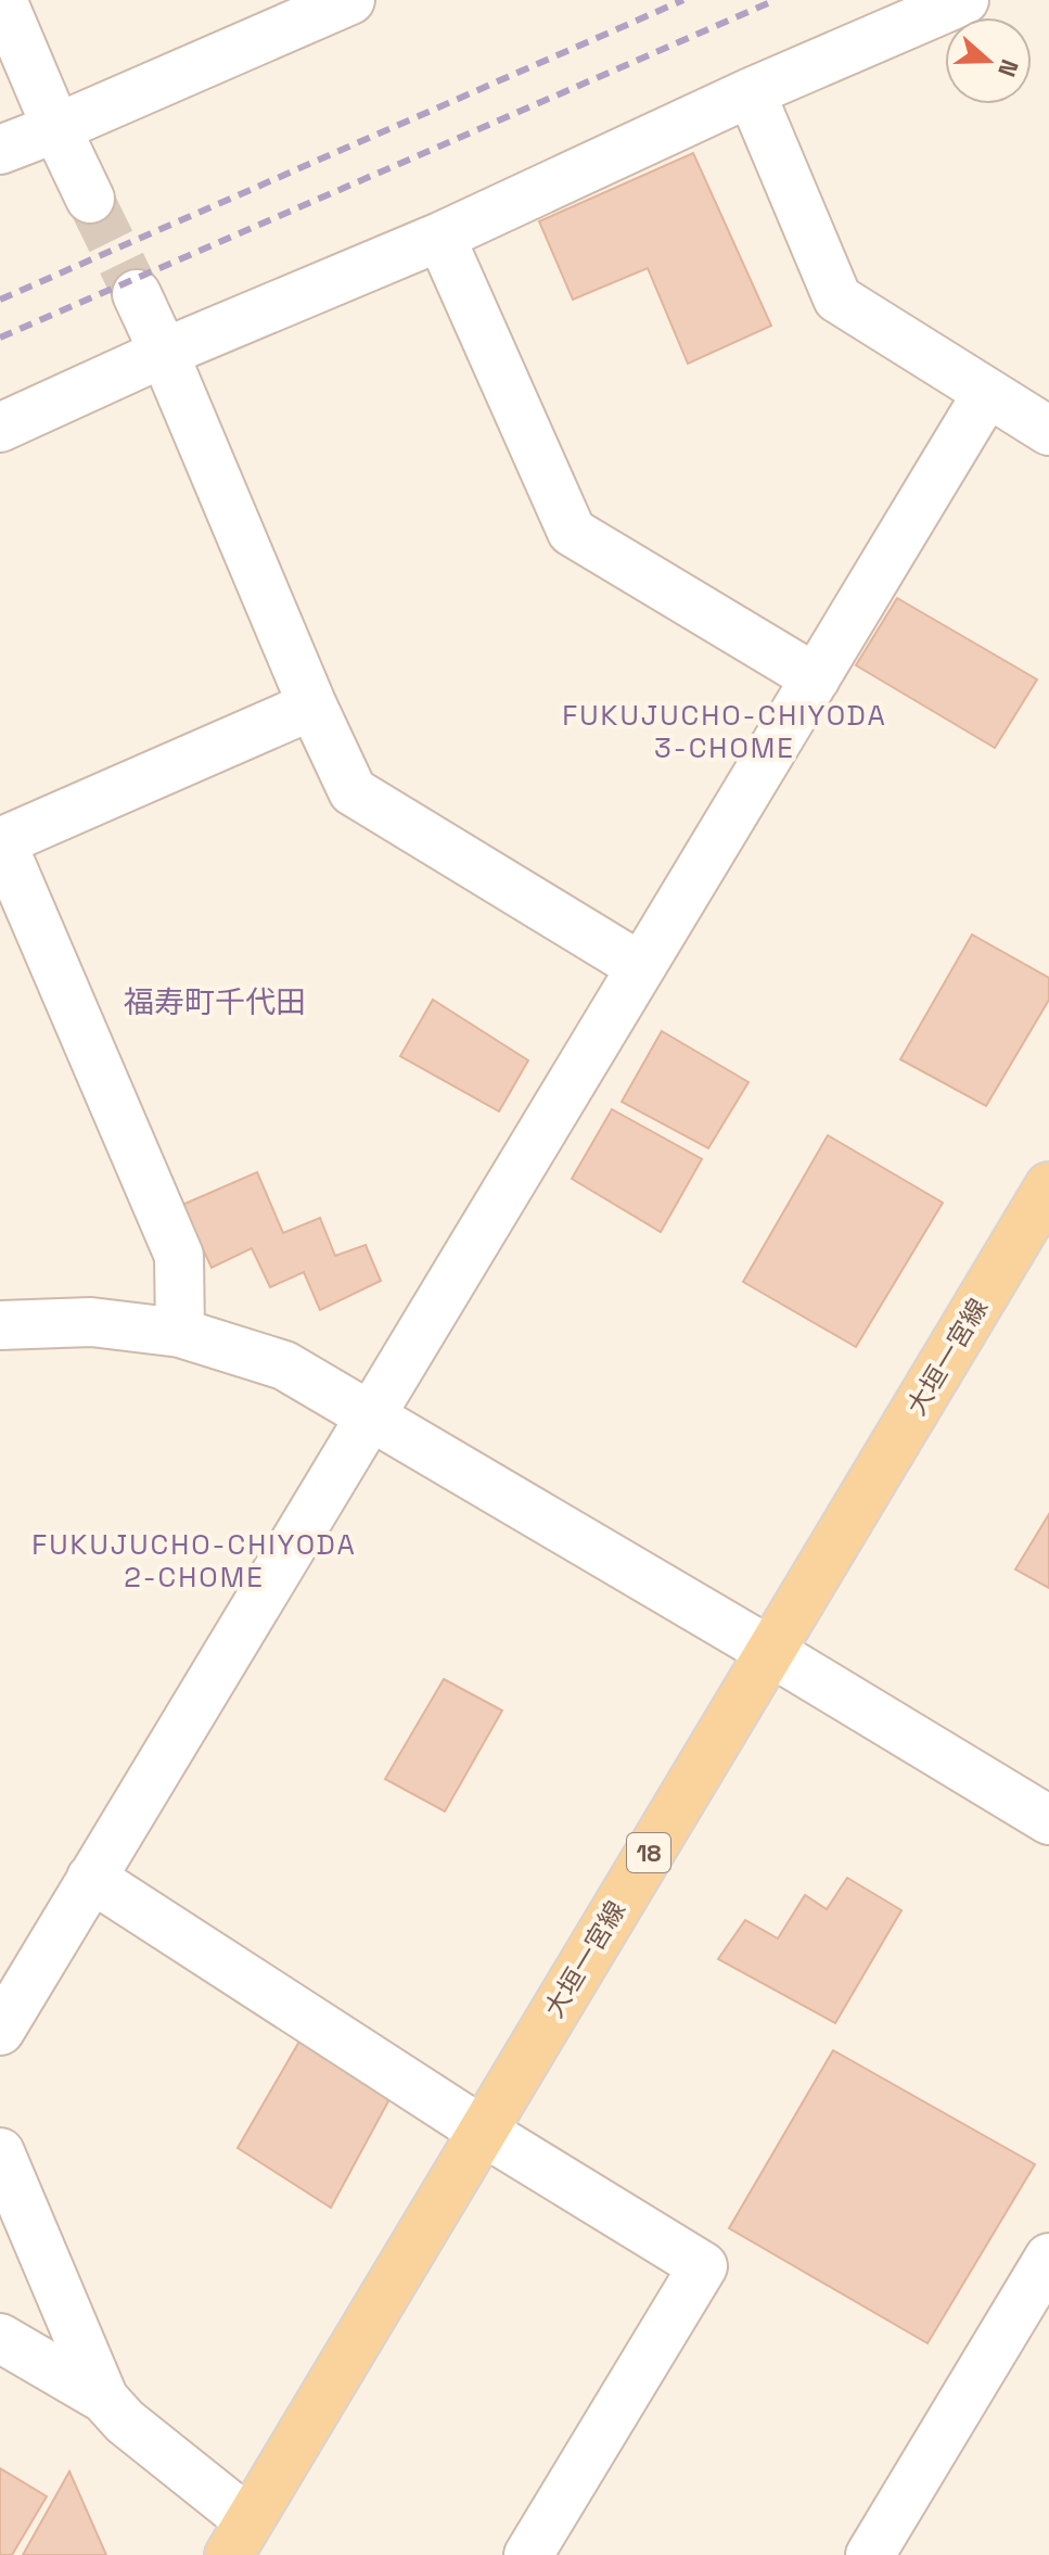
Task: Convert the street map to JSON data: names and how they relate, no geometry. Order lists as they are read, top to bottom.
{
  "streets": {
    "main road": ["大垣一宮線", "18"]
  },
  "districts": ["FUKUJUCHO-CHIYODA 3-CHOME", "福寿町千代田", "FUKUJUCHO-CHIYODA 2-CHOME"],
  "north": "right"
}
